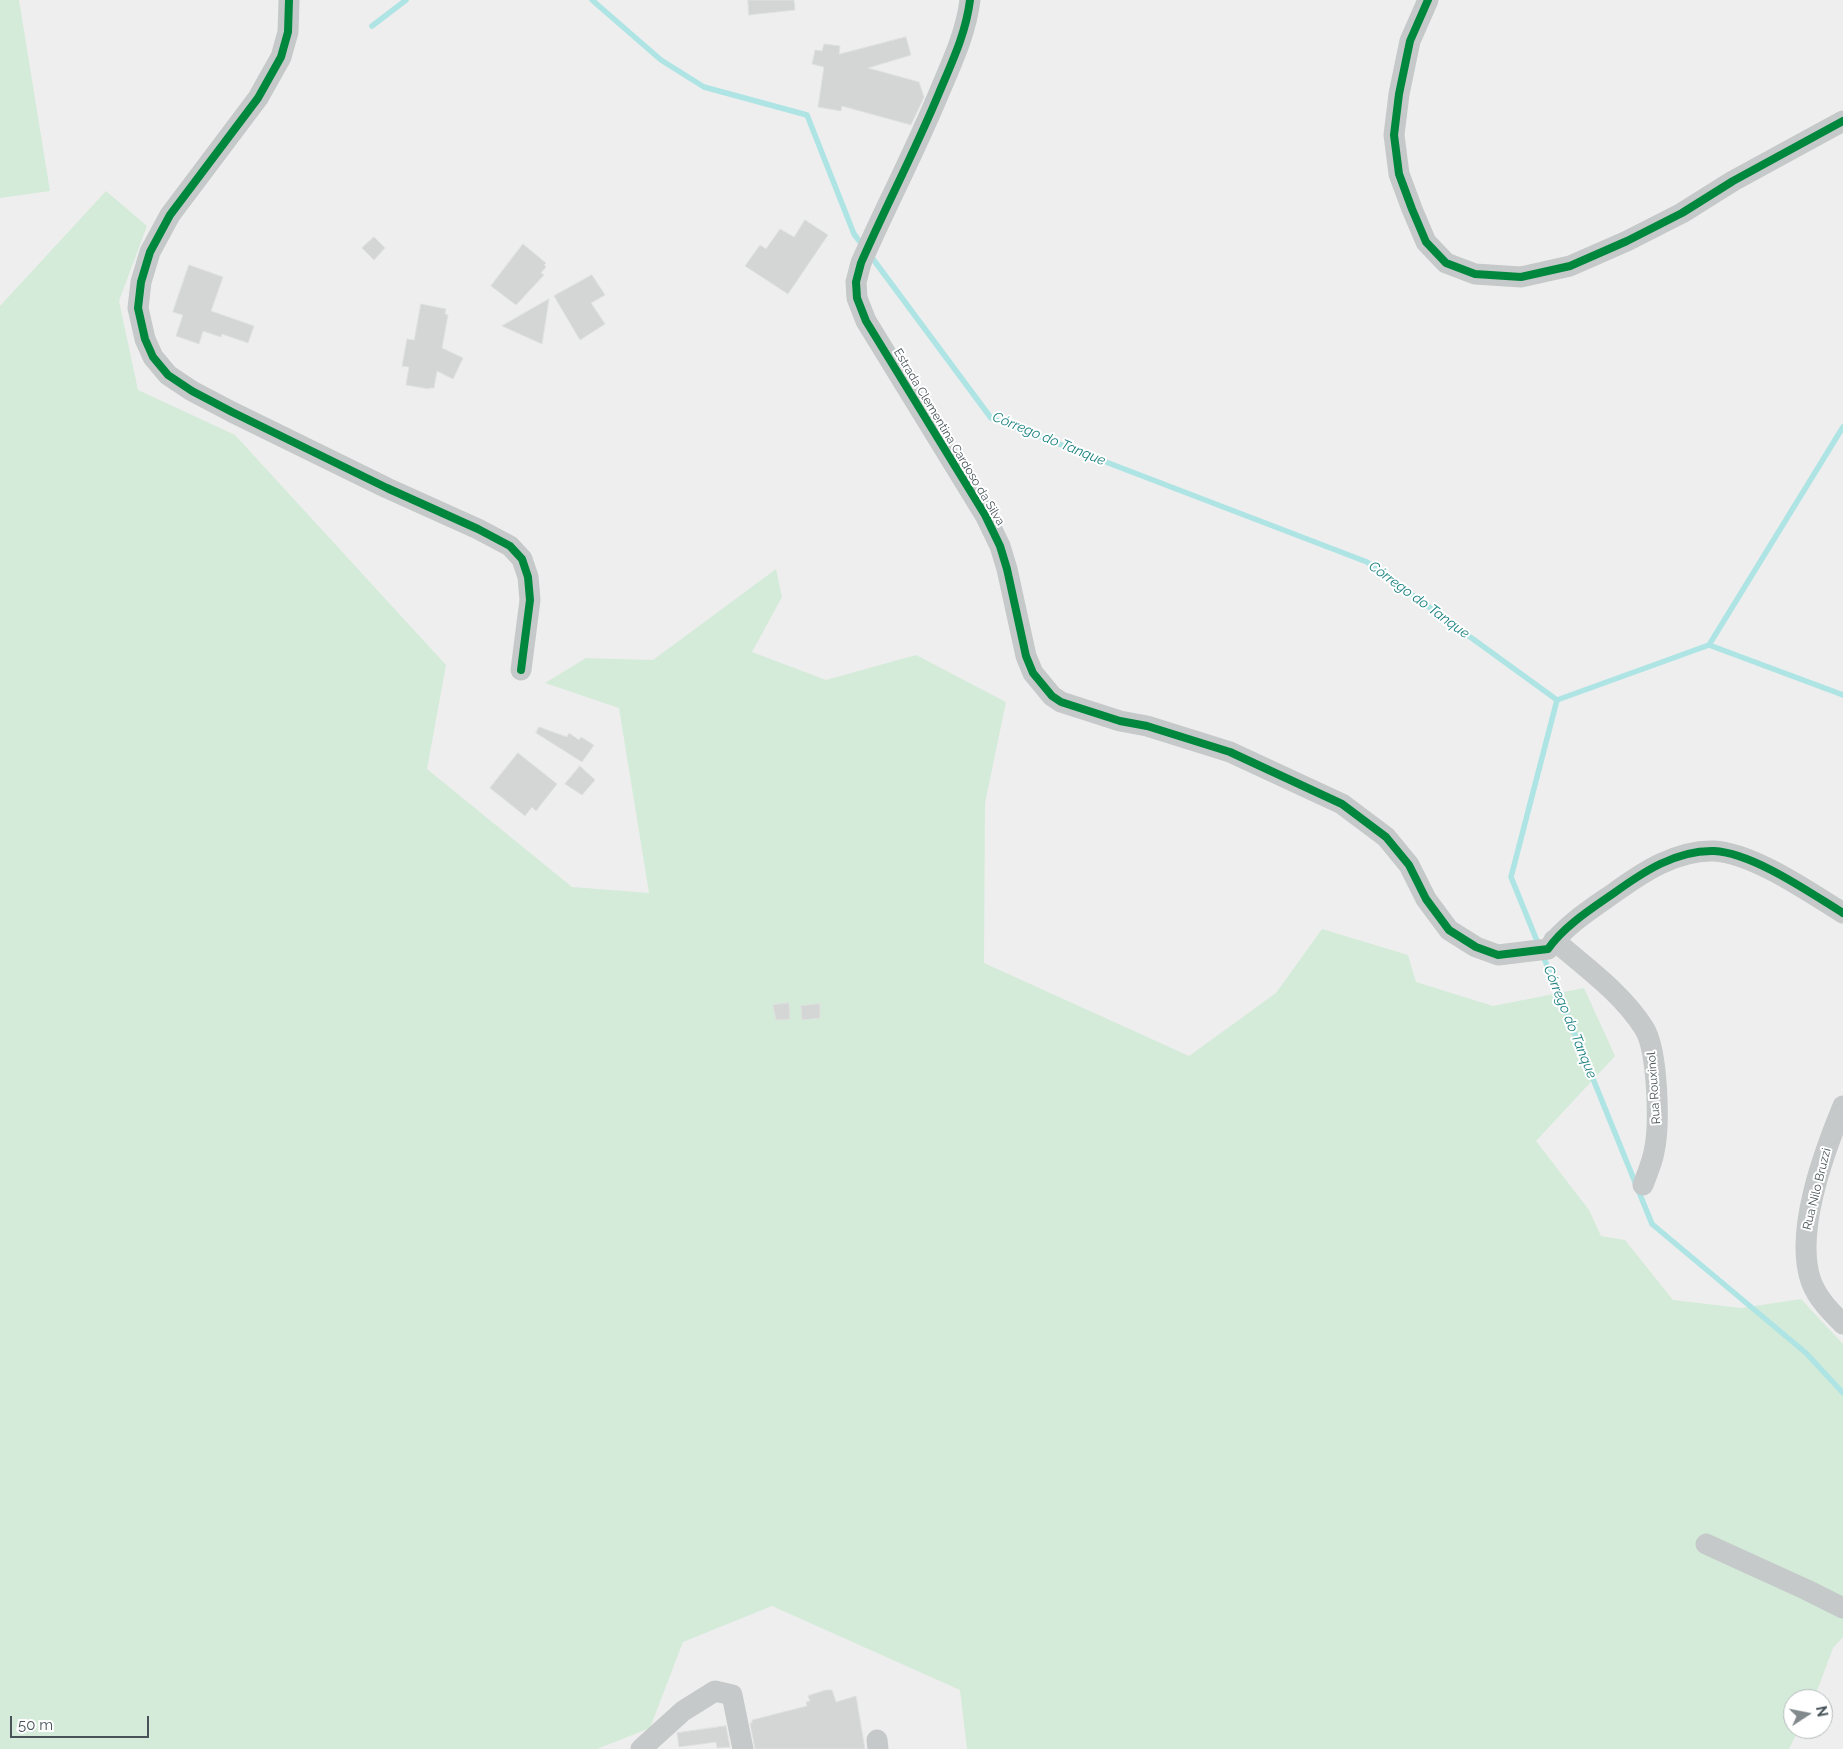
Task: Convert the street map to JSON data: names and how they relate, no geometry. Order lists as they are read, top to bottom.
{
  "streets": {
    "street": ["Estrada Clementina Cardoso da Silva", "Rua Rouxinol", "Rua Nilo Bruzzi"]
  },
  "crossings": [
    ["Estrada Clementina Cardoso da Silva", "Rua Rouxinol"]
  ],
  "water": ["Córrego do Tanque"],
  "scale_bar": "50 m",
  "north": "right"
}
